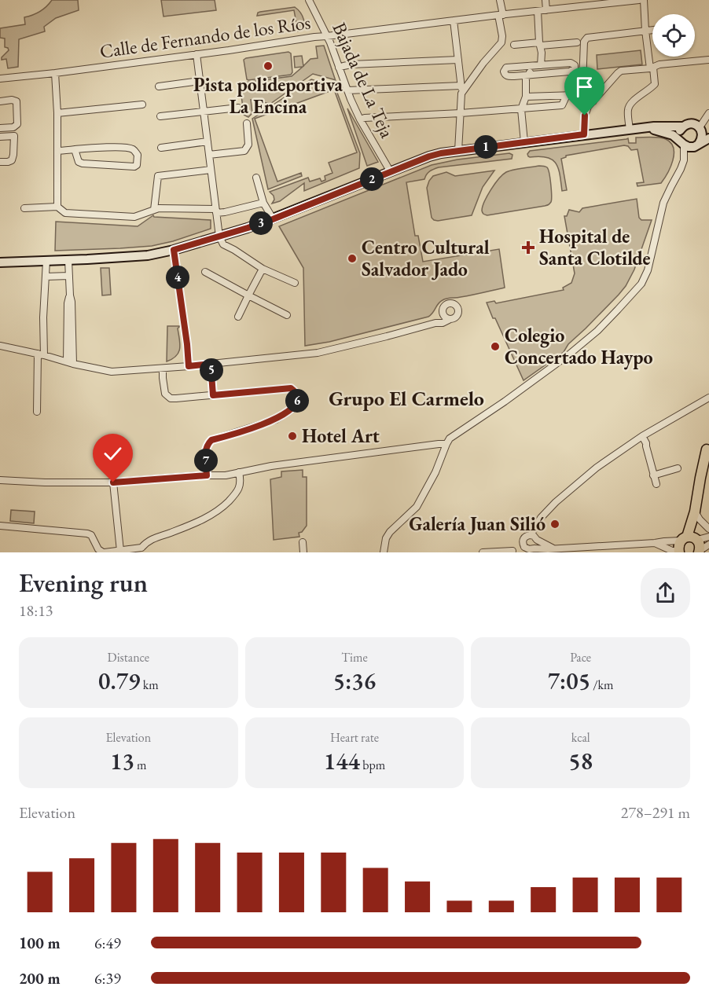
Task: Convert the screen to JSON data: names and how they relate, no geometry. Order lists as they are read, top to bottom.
{
  "streets": {
    "street": ["Calle de Fernando de los Ríos", "Bajada de La Teja"]
  },
  "crossings": [
    ["Calle de Fernando de los Ríos", "Bajada de La Teja"]
  ],
  "districts": ["Grupo El Carmelo"],
  "places": {
    "other": [
      "Pista polideportiva La Encina",
      "Centro Cultural Salvador Jado",
      "Colegio Concertado Haypo",
      "Hotel Art",
      "Galería Juan Silió"
    ],
    "health": ["Hospital de Santa Clotilde"]
  },
  "page": {
    "pins": [
      "1",
      "2",
      "3",
      "4",
      "5",
      "6",
      "7"
    ],
    "heading": ["Evening run", "18:13"],
    "stats": [
      ["Distance", "0.79 km"],
      ["Time", "5:36"],
      ["Pace", "7:05 /km"],
      ["Elevation", "13 m"],
      ["Heart rate", "144 bpm"],
      ["kcal", "58"]
    ],
    "chart": ["Elevation", "278–291 m"],
    "list": [
      {
        "name": "100 m",
        "note": "6:49"
      },
      {
        "name": "200 m",
        "note": "6:39"
      }
    ]
  }
}
